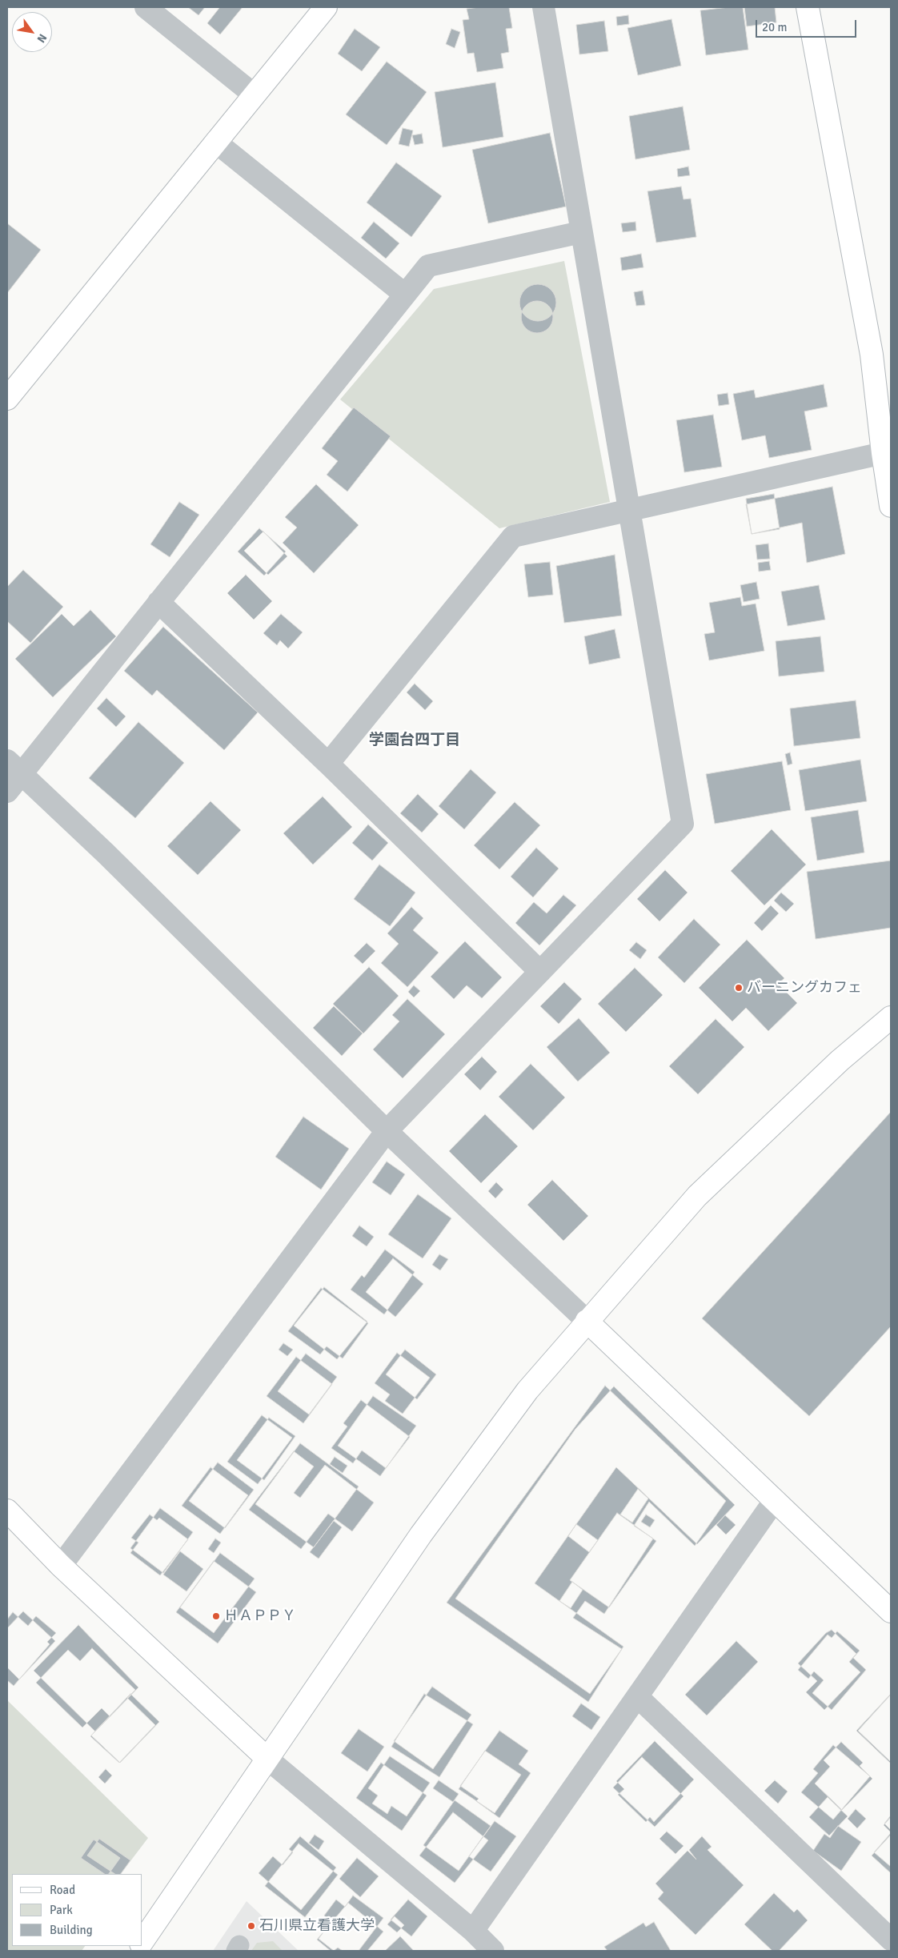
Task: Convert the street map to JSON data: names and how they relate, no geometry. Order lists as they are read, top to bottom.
{
  "districts": ["学園台四丁目"],
  "places": ["バーニングカフェ", "ＨＡＰＰＹ", "石川県立看護大学"],
  "legend": ["Road", "Park", "Building"],
  "scale_bar": "20 m",
  "north": "bottom right"
}
